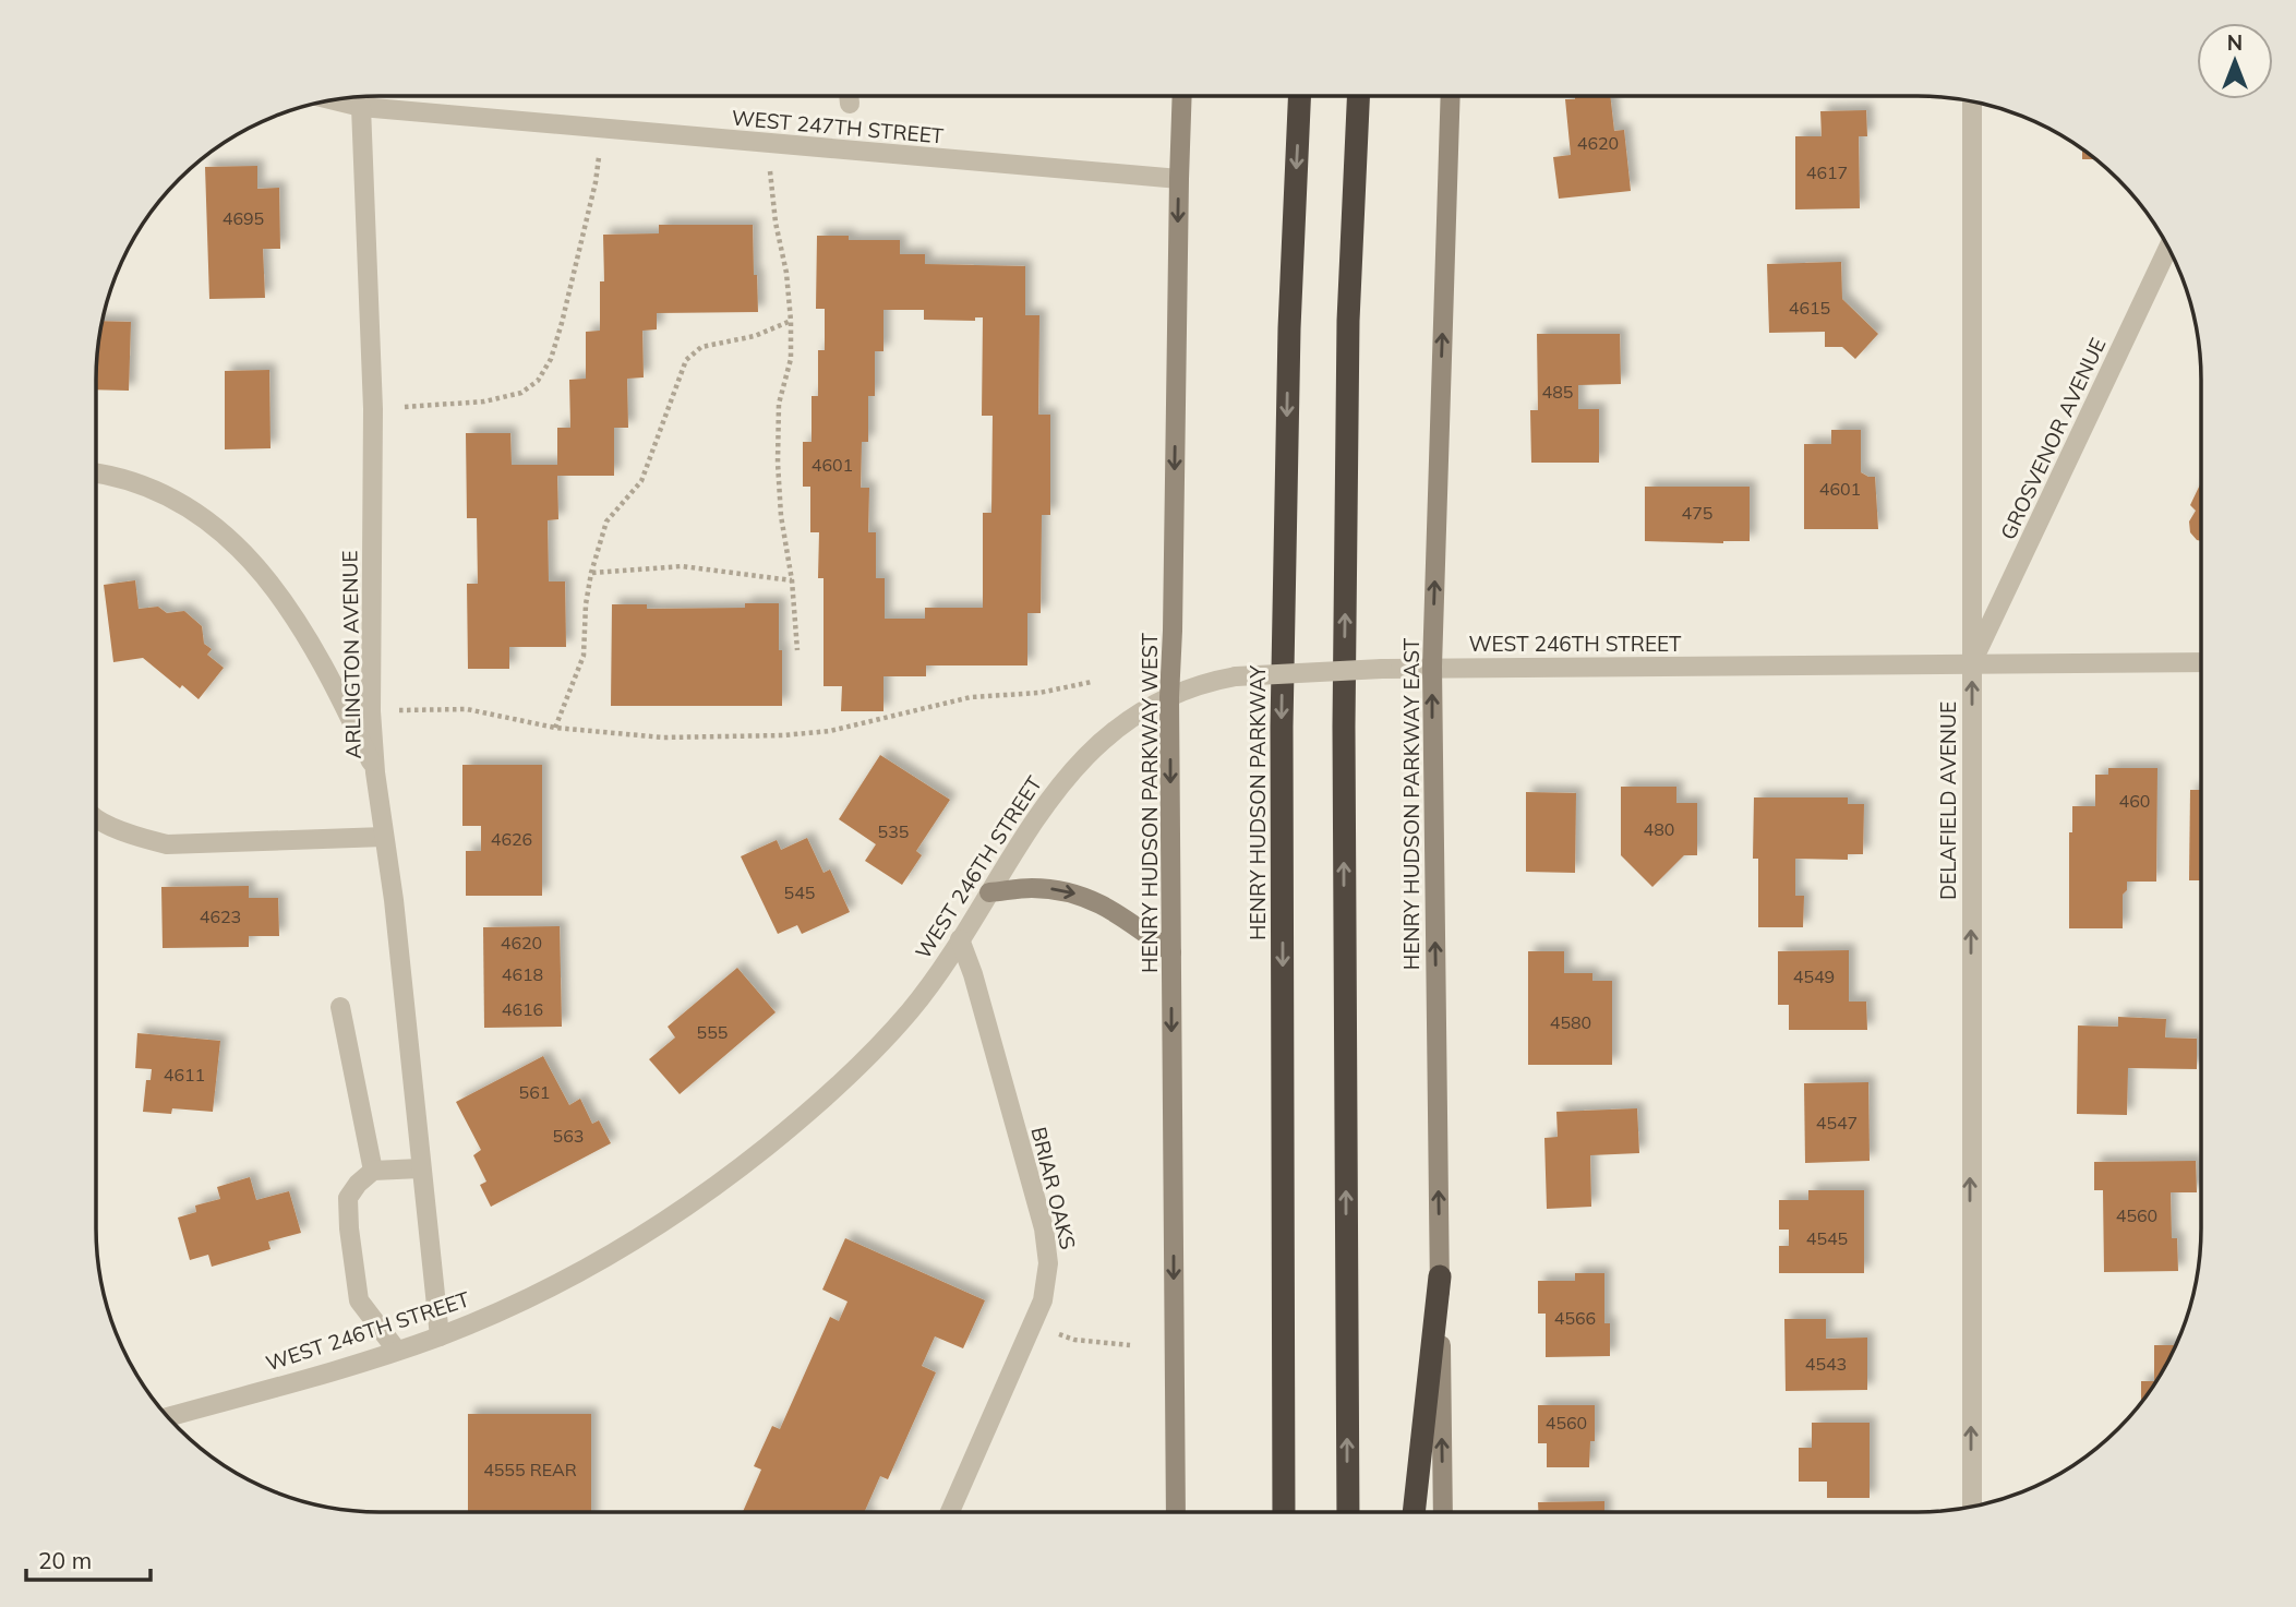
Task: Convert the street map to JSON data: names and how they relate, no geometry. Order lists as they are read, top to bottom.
{
  "streets": {
    "highway": ["HENRY HUDSON PARKWAY"],
    "main road": ["HENRY HUDSON PARKWAY WEST", "HENRY HUDSON PARKWAY EAST"],
    "street": [
      "WEST 247TH STREET",
      "GROSVENOR AVENUE",
      "WEST 246TH STREET",
      "ARLINGTON AVENUE",
      "DELAFIELD AVENUE",
      "BRIAR OAKS"
    ]
  },
  "crossings": [
    ["WEST 247TH STREET", "ARLINGTON AVENUE"],
    ["WEST 247TH STREET", "HENRY HUDSON PARKWAY WEST"],
    ["GROSVENOR AVENUE", "WEST 246TH STREET"],
    ["GROSVENOR AVENUE", "DELAFIELD AVENUE"],
    ["WEST 246TH STREET", "ARLINGTON AVENUE"],
    ["WEST 246TH STREET", "DELAFIELD AVENUE"],
    ["WEST 246TH STREET", "HENRY HUDSON PARKWAY WEST"],
    ["WEST 246TH STREET", "HENRY HUDSON PARKWAY EAST"],
    ["WEST 246TH STREET", "BRIAR OAKS"]
  ],
  "one_way": ["DELAFIELD AVENUE", "HENRY HUDSON PARKWAY WEST", "HENRY HUDSON PARKWAY EAST"],
  "house_numbers": [
    "4620",
    "4617",
    "4695",
    "4615",
    "485",
    "4601",
    "4601",
    "475",
    "460",
    "480",
    "535",
    "4626",
    "545",
    "4623",
    "4620",
    "4618",
    "4549",
    "4616",
    "4580",
    "555",
    "4611",
    "561",
    "4547",
    "563",
    "4560",
    "4545",
    "4566",
    "4543",
    "4560",
    "4555 REAR"
  ],
  "scale_bar": "20 m",
  "north": "top"
}
